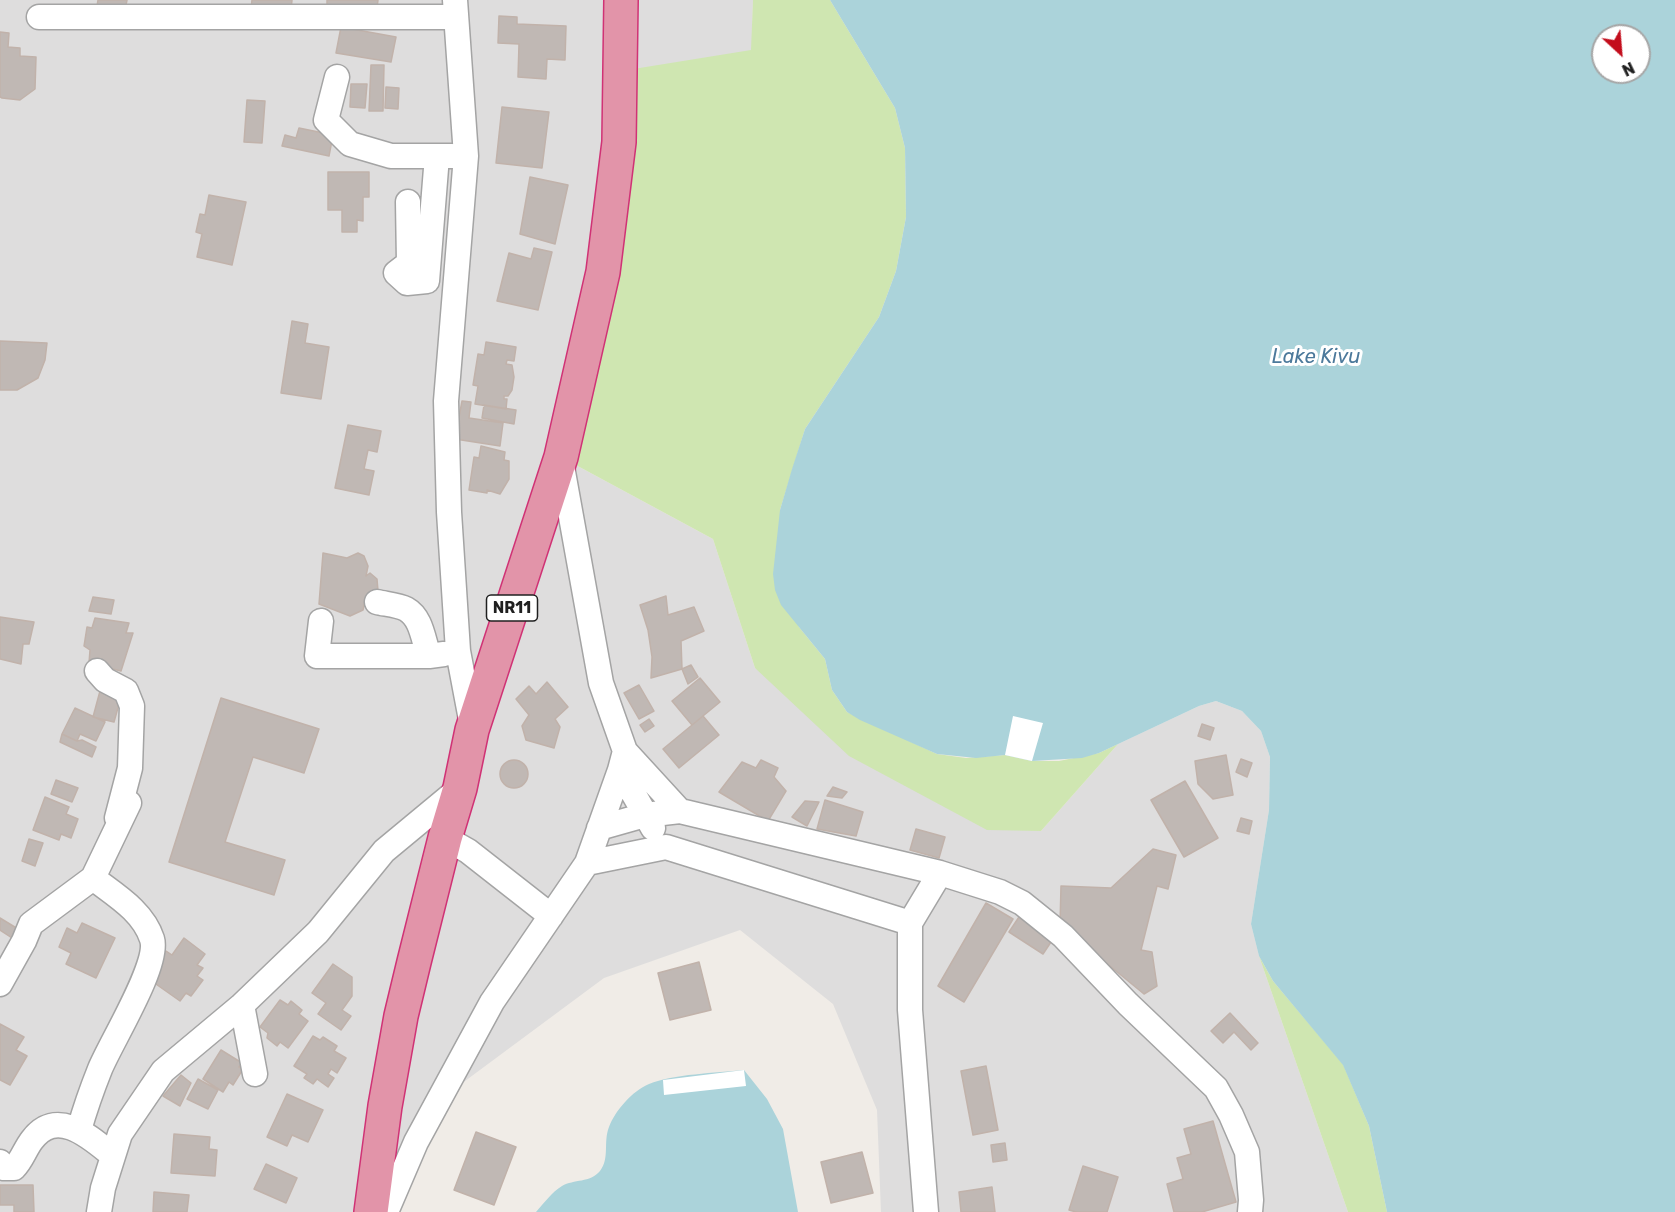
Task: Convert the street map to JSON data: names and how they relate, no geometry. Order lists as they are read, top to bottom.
{
  "streets": {
    "highway": ["NR11"]
  },
  "water": ["Lake Kivu"],
  "north": "bottom right"
}
